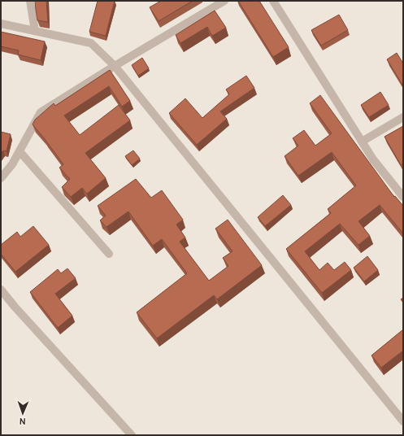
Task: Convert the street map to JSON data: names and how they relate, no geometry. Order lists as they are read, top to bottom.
{
  "north": "bottom"
}
